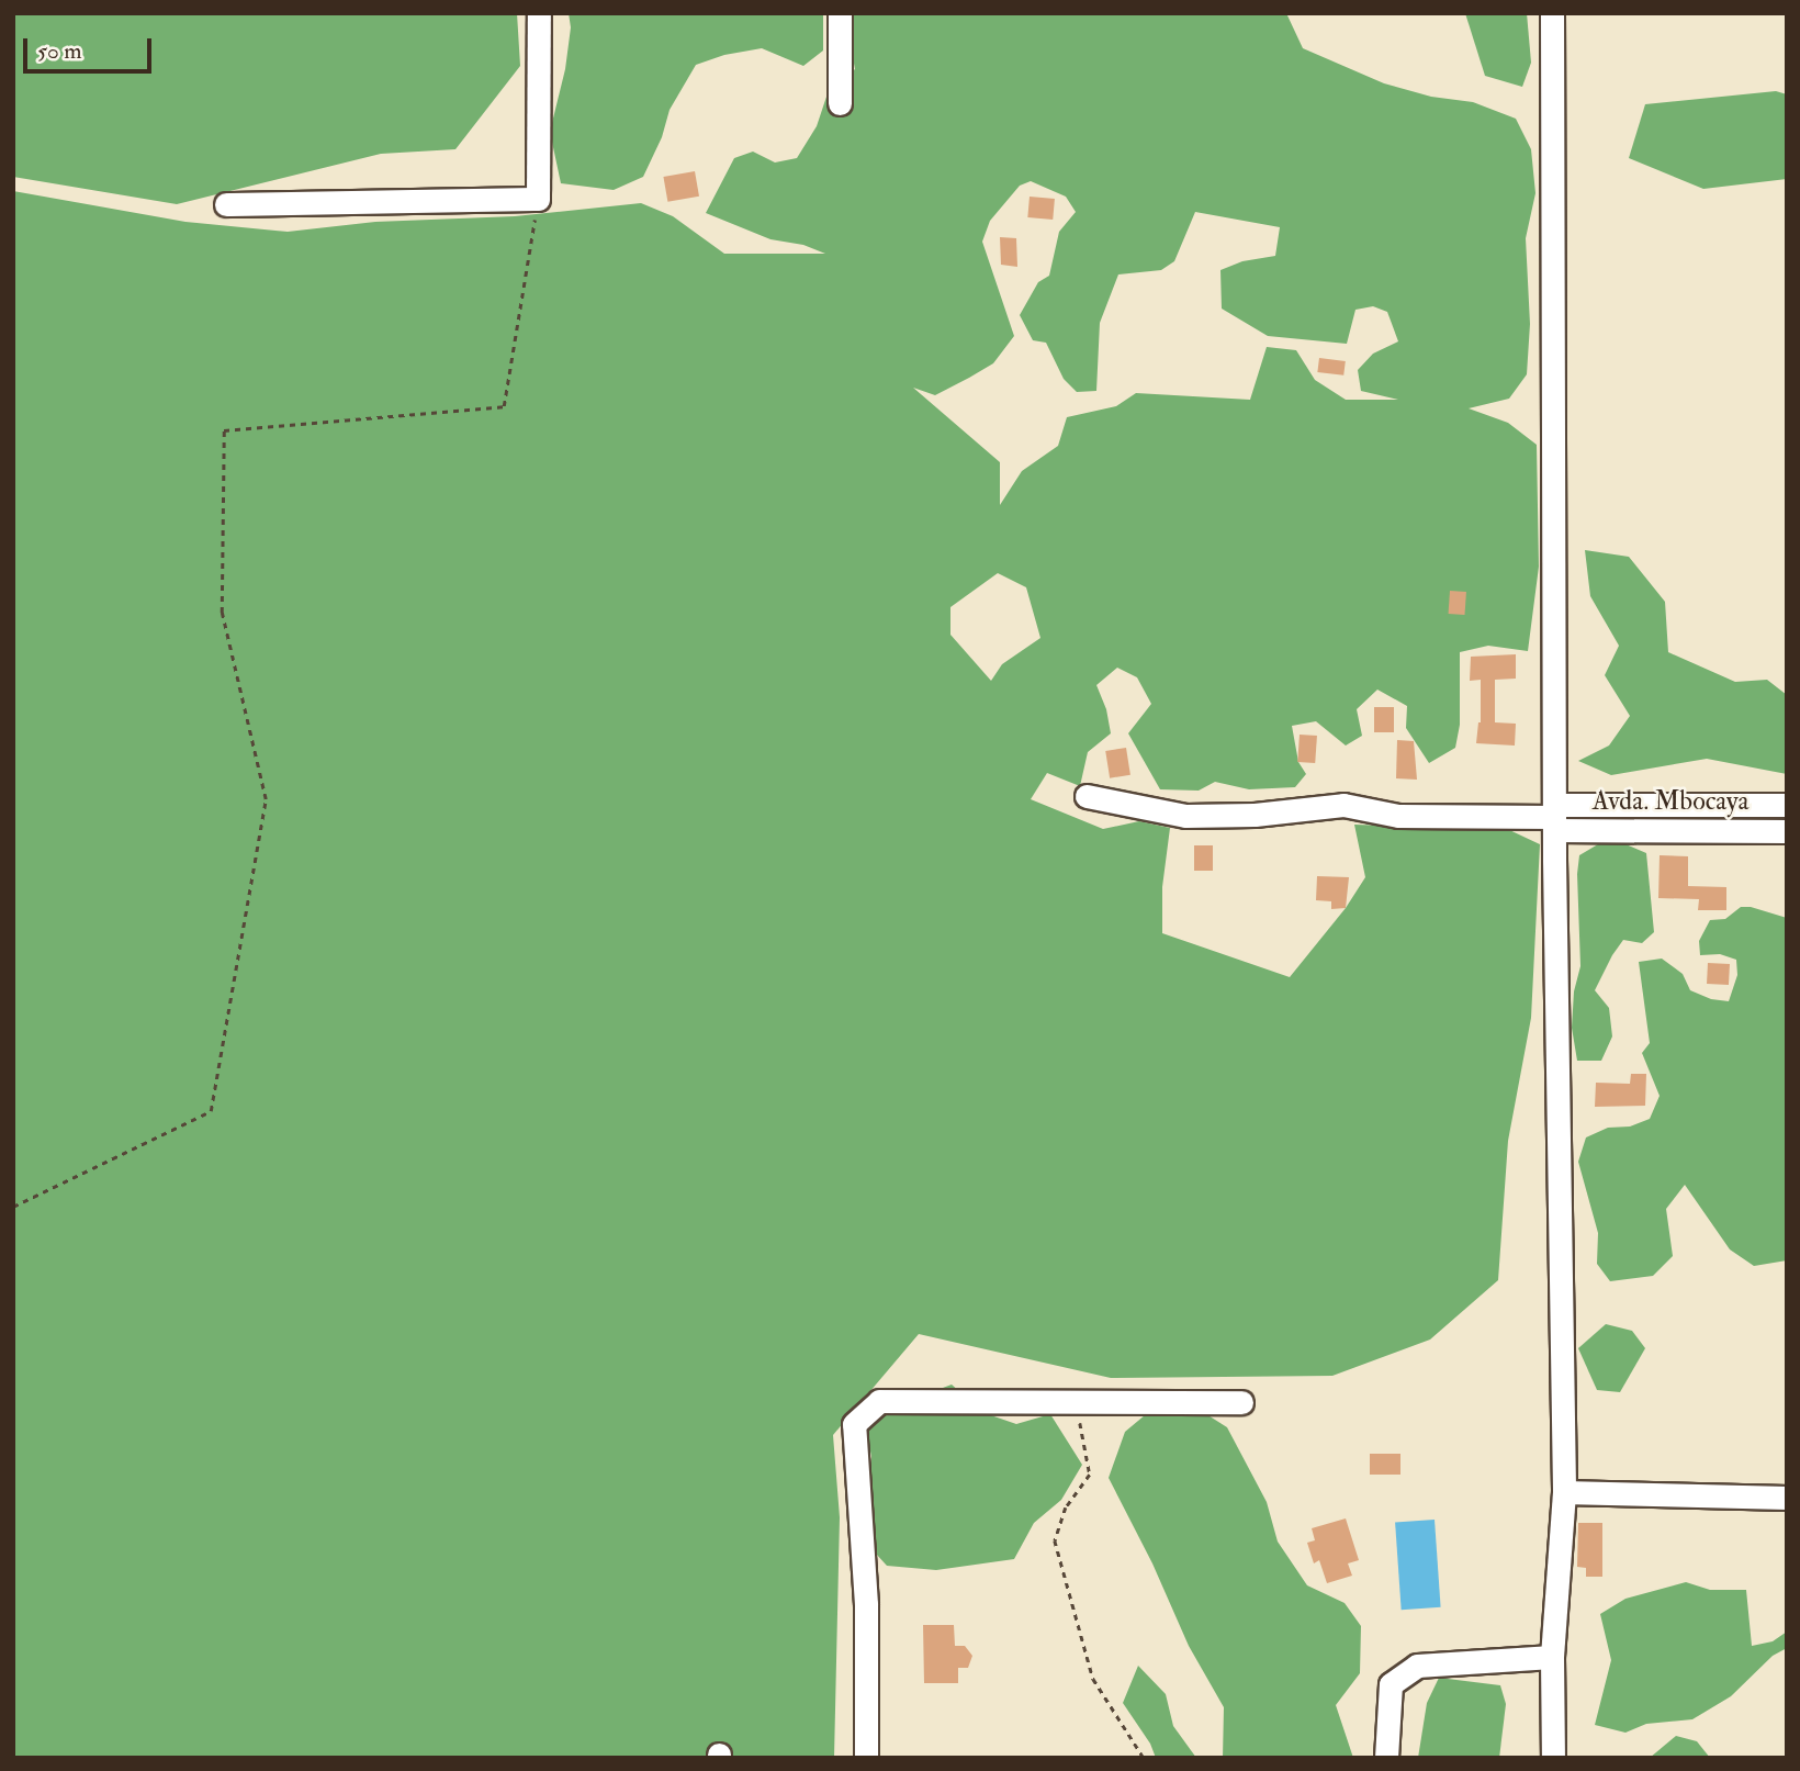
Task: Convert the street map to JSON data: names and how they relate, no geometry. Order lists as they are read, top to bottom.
{
  "streets": {
    "street": ["Avda. Mbocaya"]
  },
  "scale_bar": "50 m"
}
